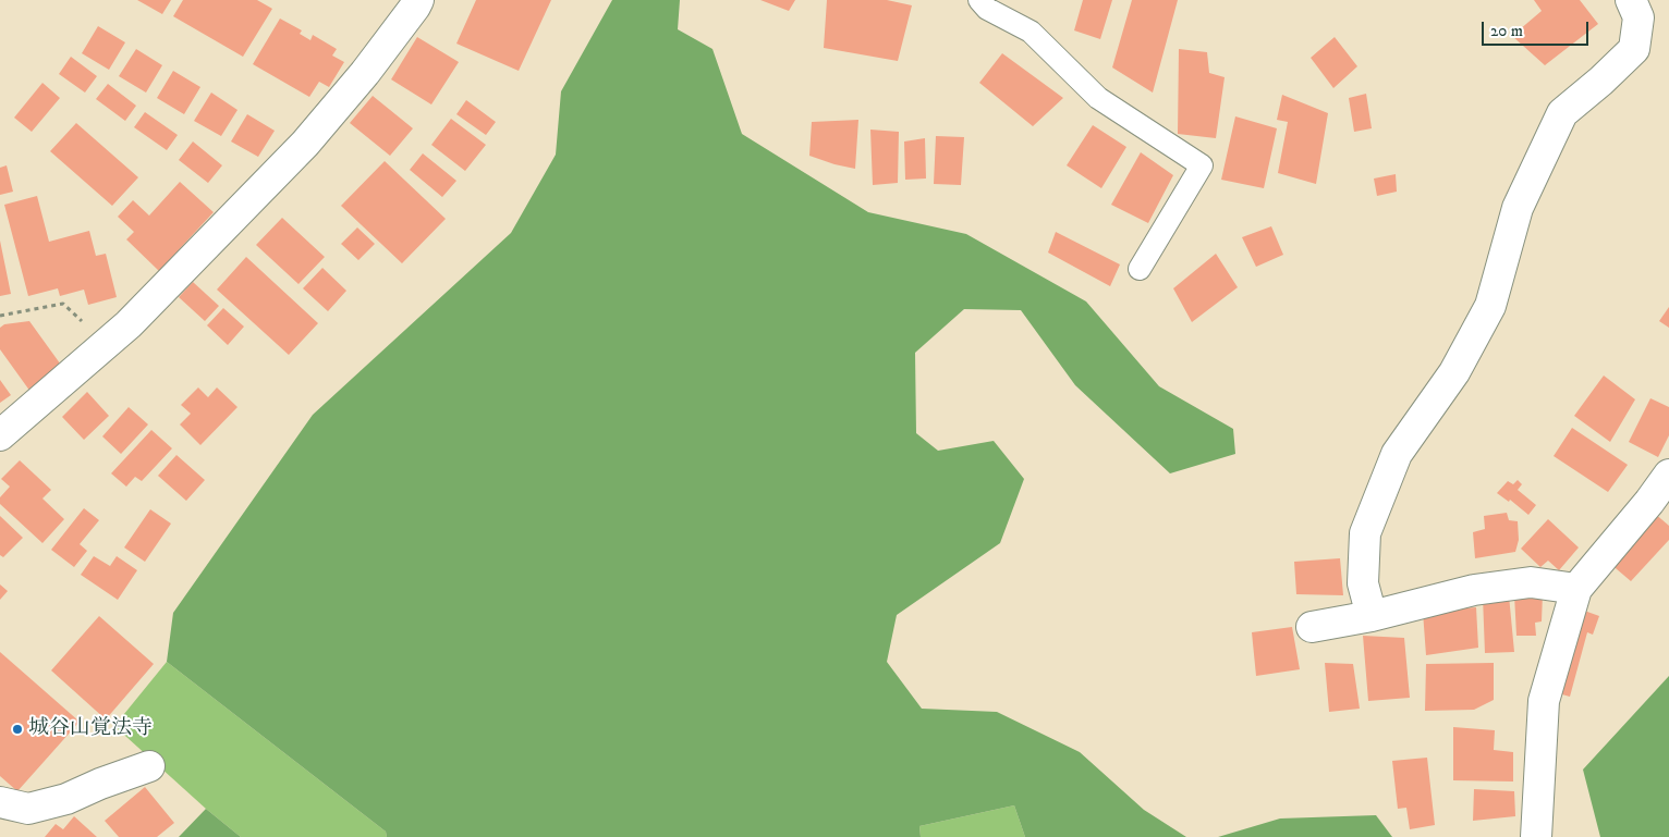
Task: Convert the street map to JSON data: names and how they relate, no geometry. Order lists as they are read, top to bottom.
{
  "places": ["城谷山覚法寺"],
  "scale_bar": "20 m"
}
